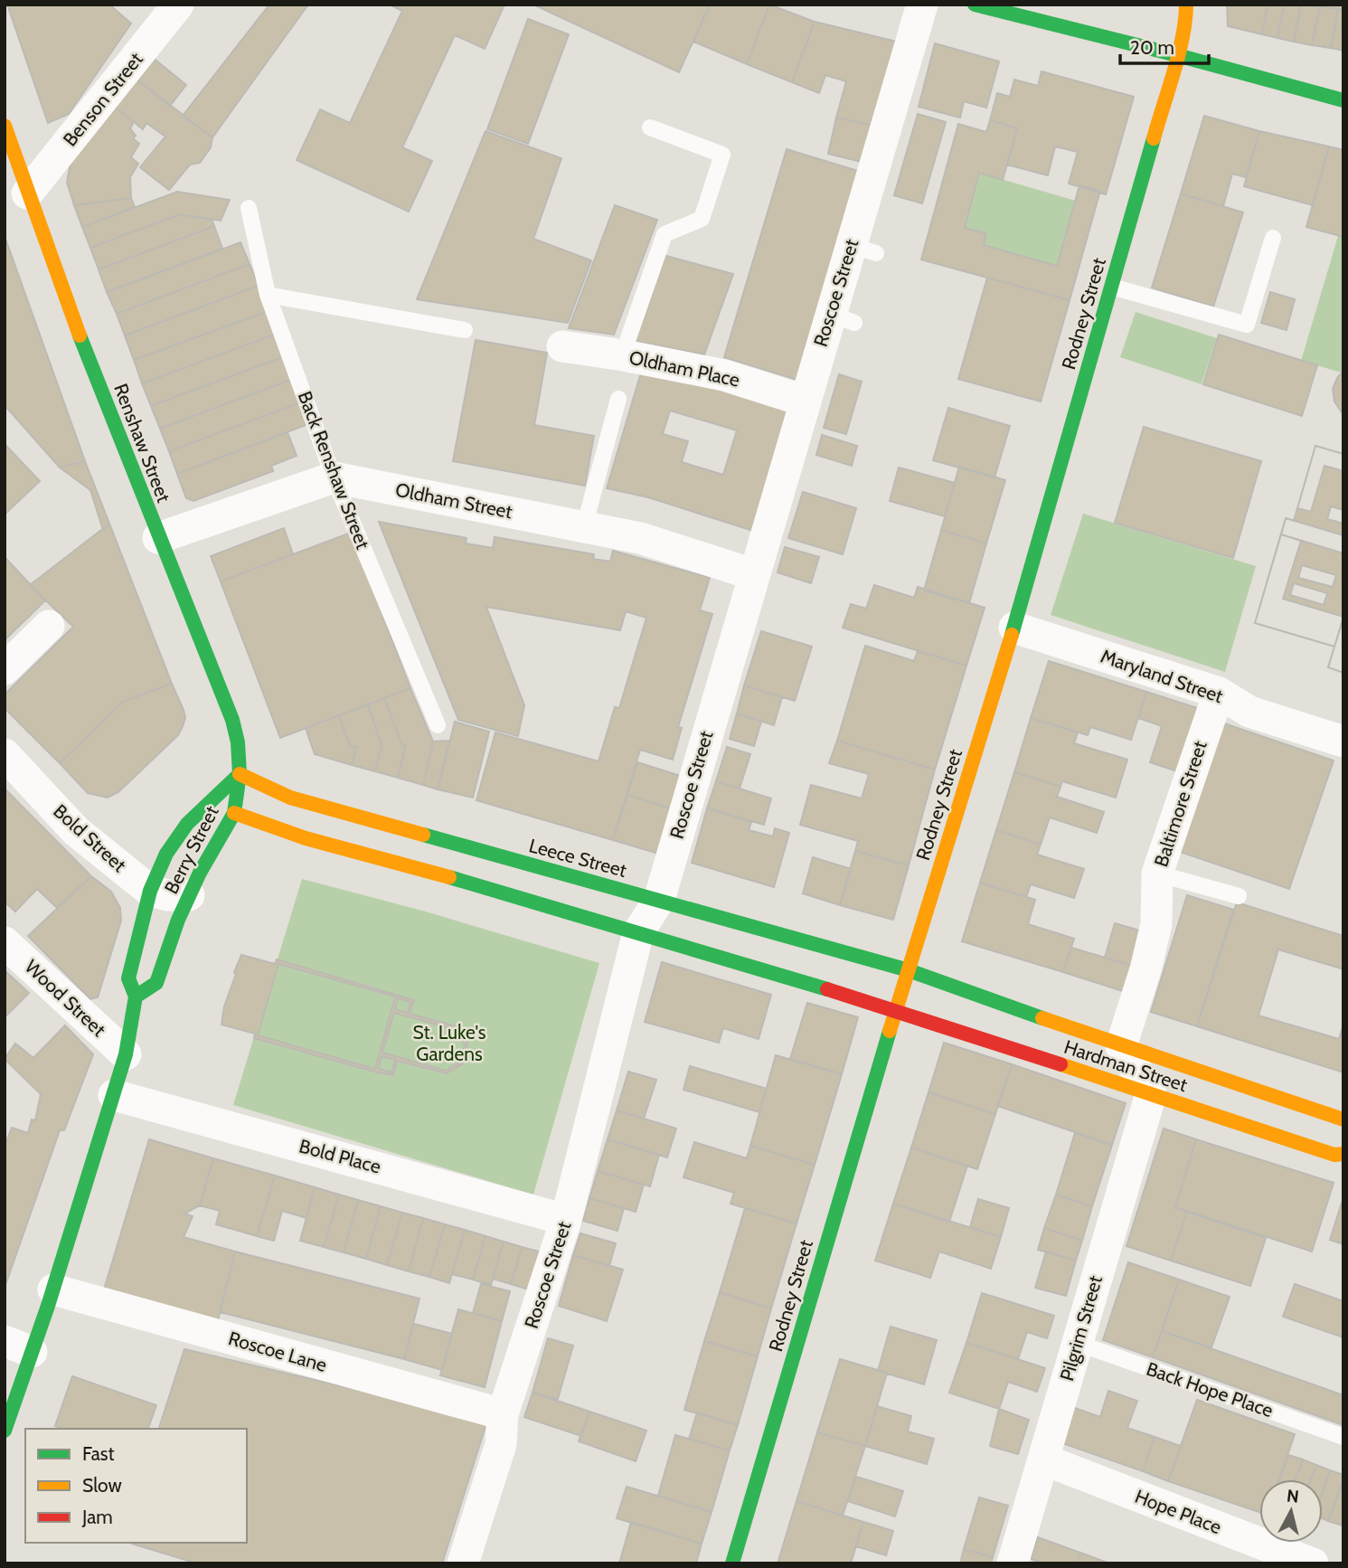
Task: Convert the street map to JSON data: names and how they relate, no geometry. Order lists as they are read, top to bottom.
{
  "streets": {
    "main road": [
      "Rodney Street",
      "Renshaw Street",
      "Berry Street",
      "Leece Street",
      "Hardman Street"
    ],
    "street": [
      "Benson Street",
      "Roscoe Street",
      "Oldham Place",
      "Oldham Street",
      "Maryland Street",
      "Baltimore Street",
      "Bold Street",
      "Wood Street",
      "Bold Place",
      "Pilgrim Street",
      "Roscoe Lane",
      "Hope Place"
    ],
    "lane": ["Back Renshaw Street", "Back Hope Place"]
  },
  "crossings": [
    ["Benson Street", "Renshaw Street"],
    ["Roscoe Street", "Oldham Place"],
    ["Roscoe Street", "Oldham Street"],
    ["Roscoe Street", "Leece Street"],
    ["Roscoe Street", "Bold Place"],
    ["Roscoe Street", "Roscoe Lane"],
    ["Rodney Street", "Maryland Street"],
    ["Rodney Street", "Leece Street"],
    ["Rodney Street", "Hardman Street"],
    ["Renshaw Street", "Berry Street"],
    ["Renshaw Street", "Leece Street"],
    ["Back Renshaw Street", "Oldham Street"],
    ["Maryland Street", "Baltimore Street"],
    ["Baltimore Street", "Hardman Street"],
    ["Bold Street", "Berry Street"],
    ["Berry Street", "Leece Street"],
    ["Berry Street", "Wood Street"],
    ["Berry Street", "Bold Place"],
    ["Berry Street", "Roscoe Lane"],
    ["Leece Street", "Hardman Street"],
    ["Hardman Street", "Pilgrim Street"],
    ["Pilgrim Street", "Back Hope Place"],
    ["Pilgrim Street", "Hope Place"]
  ],
  "parks": ["St. Luke's Gardens"],
  "legend": ["Fast", "Slow", "Jam"],
  "scale_bar": "20 m",
  "north": "top"
}
